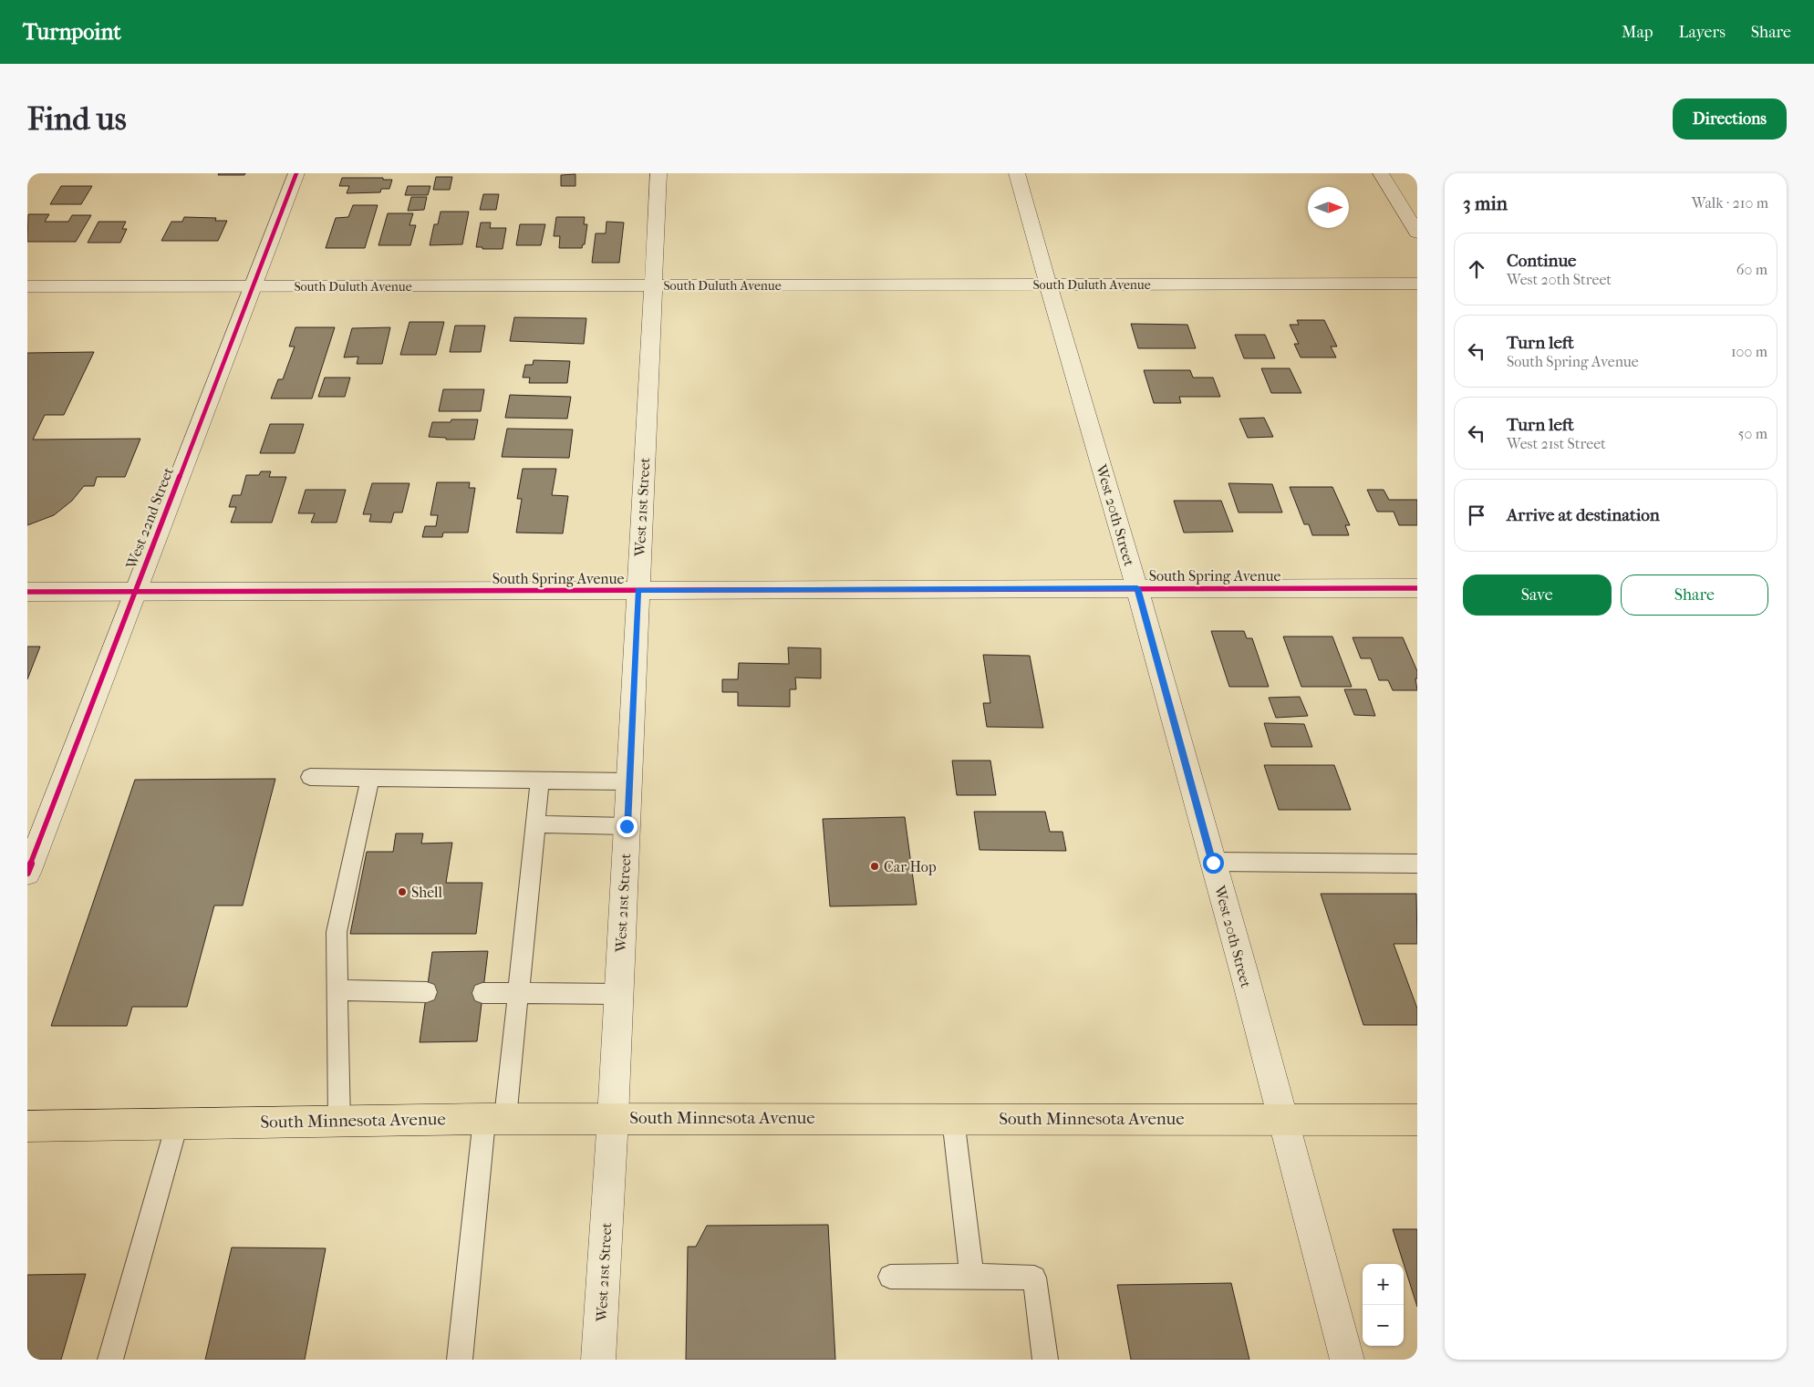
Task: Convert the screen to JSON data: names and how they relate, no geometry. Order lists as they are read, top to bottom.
{
  "streets": {
    "main road": ["South Minnesota Avenue"],
    "street": [
      "South Duluth Avenue",
      "West 21st Street",
      "West 20th Street",
      "West 22nd Street",
      "South Spring Avenue"
    ]
  },
  "crossings": [
    ["South Duluth Avenue", "West 21st Street"],
    ["South Duluth Avenue", "West 20th Street"],
    ["South Duluth Avenue", "West 22nd Street"],
    ["West 21st Street", "South Spring Avenue"],
    ["West 21st Street", "South Minnesota Avenue"],
    ["West 20th Street", "South Spring Avenue"],
    ["West 20th Street", "South Minnesota Avenue"],
    ["West 22nd Street", "South Spring Avenue"]
  ],
  "places": ["Car Hop", "Shell"],
  "north": "right",
  "page": {
    "header": "Turnpoint",
    "nav": ["Map", "Layers", "Share"],
    "buttons": [
      "Directions",
      ["Save", "Share"]
    ],
    "title": "Find us",
    "heading": ["3 min", "Walk · 210 m"],
    "list": [
      ["Continue", "West 20th Street", "60 m"],
      ["Turn left", "South Spring Avenue", "100 m"],
      ["Turn left", "West 21st Street", "50 m"],
      "Arrive at destination"
    ],
    "map_buttons": ["+", "−"]
  }
}
